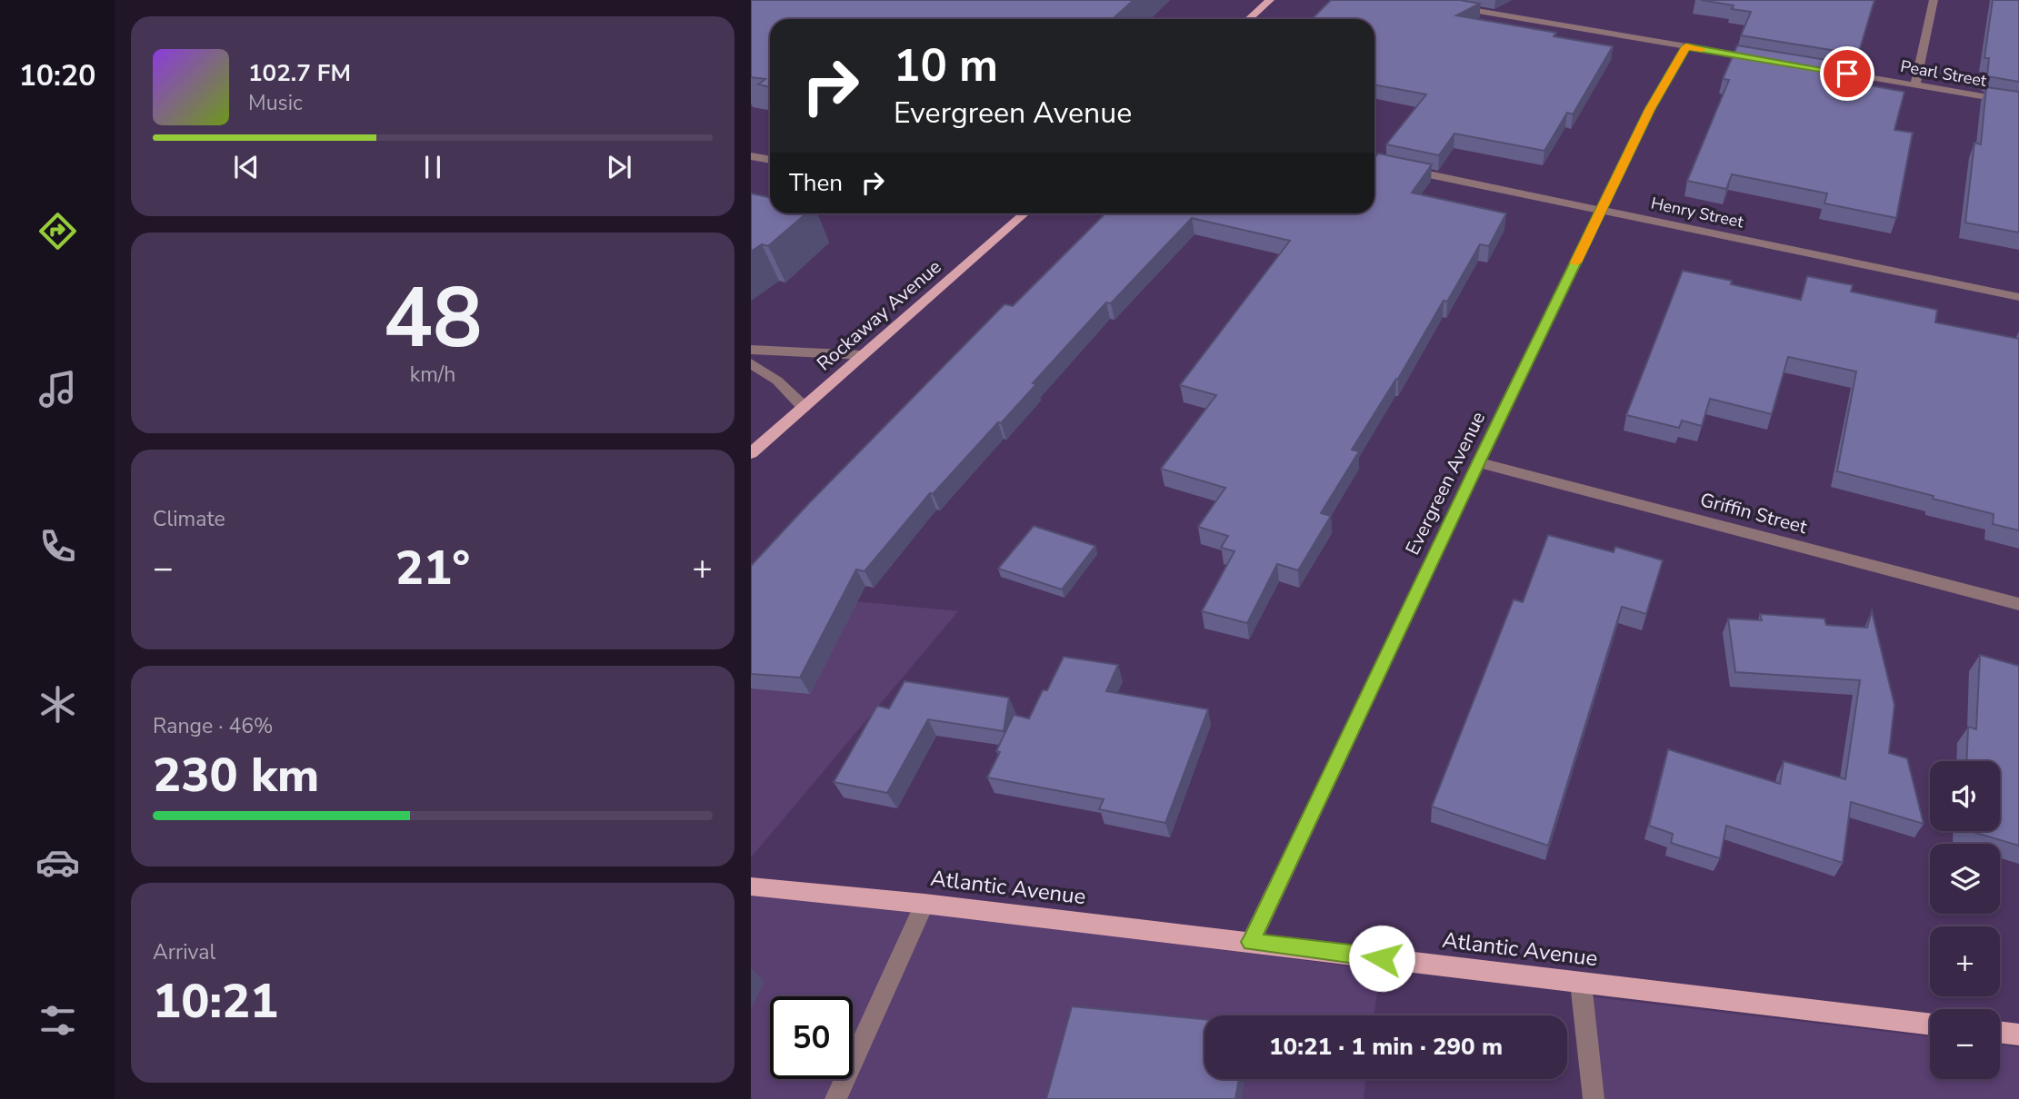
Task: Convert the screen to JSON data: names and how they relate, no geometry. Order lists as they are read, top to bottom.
{
  "streets": {
    "main road": ["Rockaway Avenue", "Atlantic Avenue"],
    "street": [
      "Pearl Street",
      "Henry Street",
      "Evergreen Avenue",
      "Griffin Street"
    ]
  },
  "crossings": [
    ["Henry Street", "Evergreen Avenue"],
    ["Evergreen Avenue", "Griffin Street"],
    ["Evergreen Avenue", "Atlantic Avenue"]
  ],
  "page": {
    "tabs": "10:20",
    "turn": ["10 m", "Evergreen Avenue"],
    "song": ["102.7 FM", "Music"],
    "then": "Then",
    "tile": [
      ["48", "km/h"],
      "Climate",
      ["Range · 46%", "230 km"],
      ["Arrival", "10:21"]
    ],
    "heat": ["−", "21°", "+"],
    "map_buttons": ["+", "−"],
    "limit": "50",
    "trip": "10:21 · 1 min · 290 m"
  }
}
